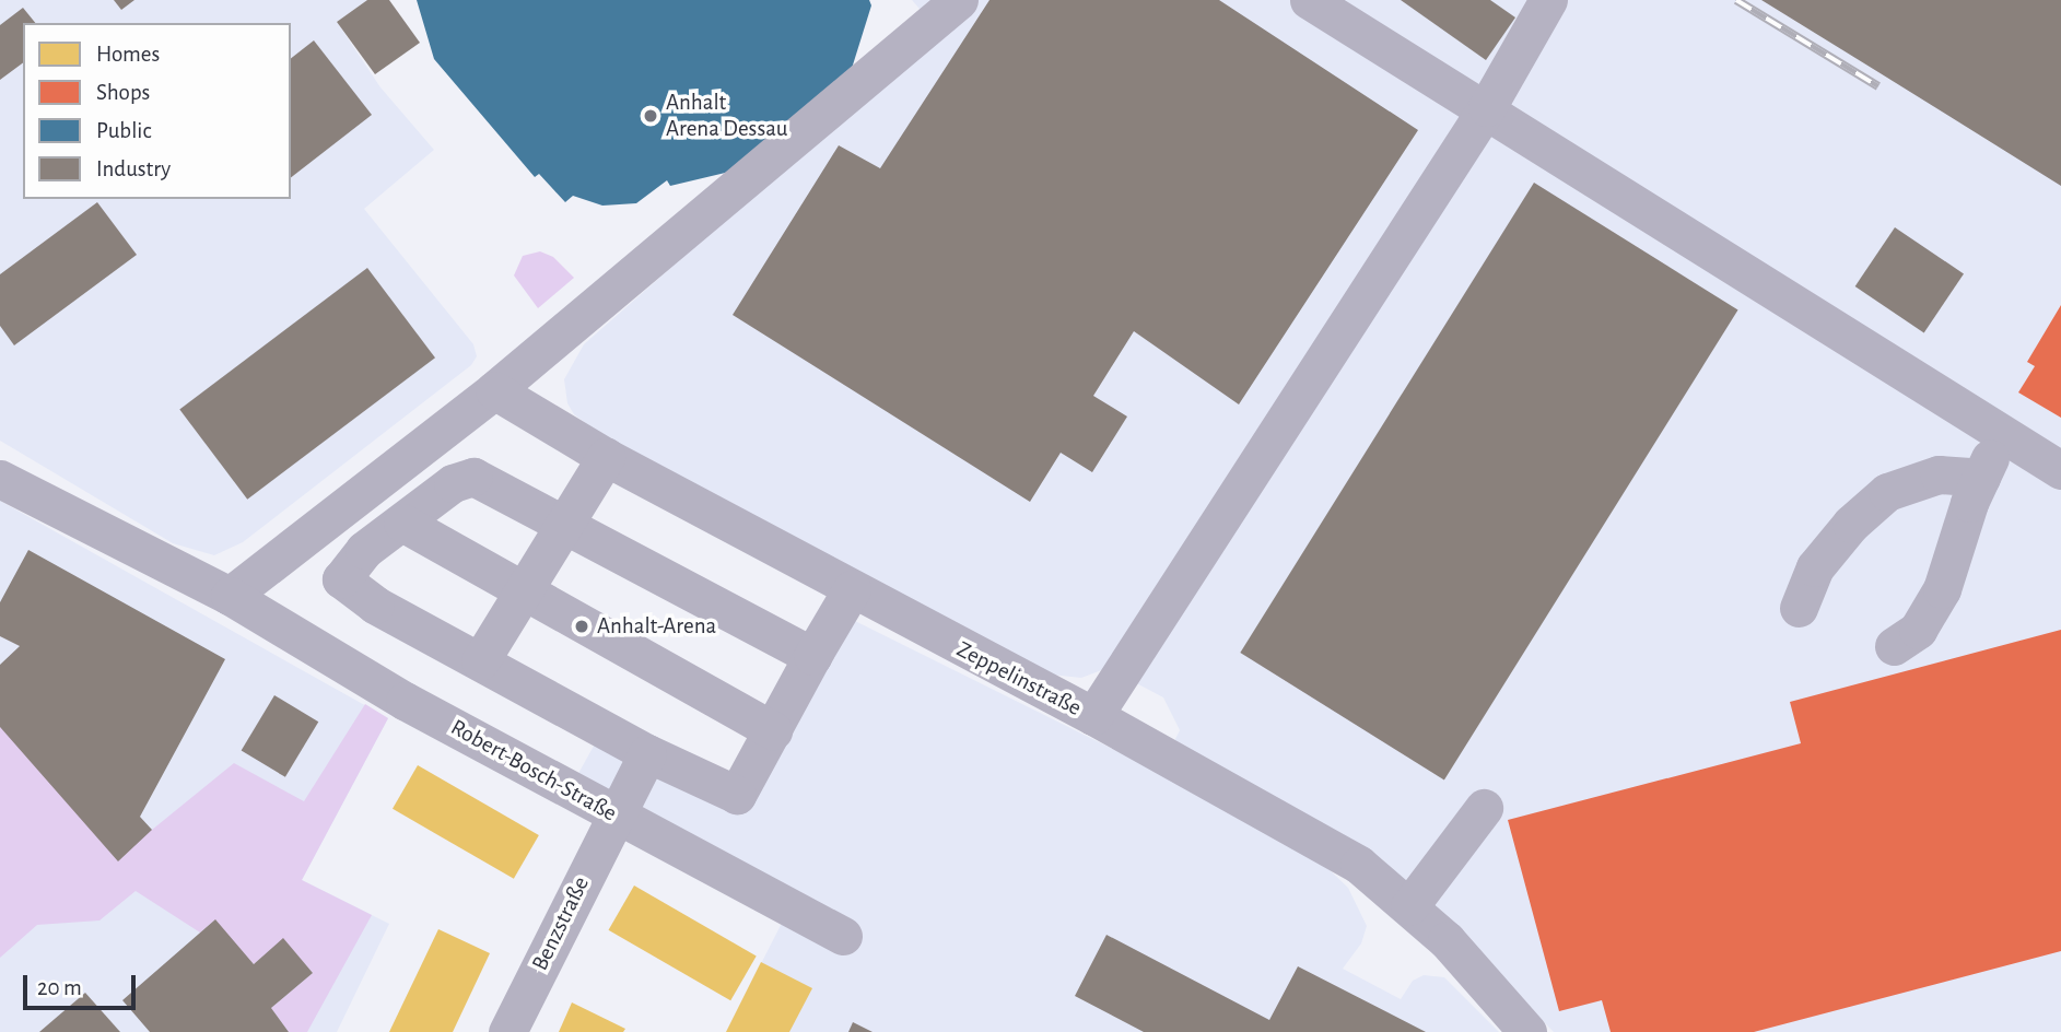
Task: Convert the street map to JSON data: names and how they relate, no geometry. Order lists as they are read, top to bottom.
{
  "streets": {
    "street": ["Zeppelinstraße", "Robert-Bosch-Straße", "Benzstraße"]
  },
  "crossings": [
    ["Robert-Bosch-Straße", "Benzstraße"]
  ],
  "places": ["Anhalt Arena Dessau", "Anhalt-Arena"],
  "legend": [
    "Homes",
    "Shops",
    "Public",
    "Industry"
  ],
  "scale_bar": "20 m"
}
